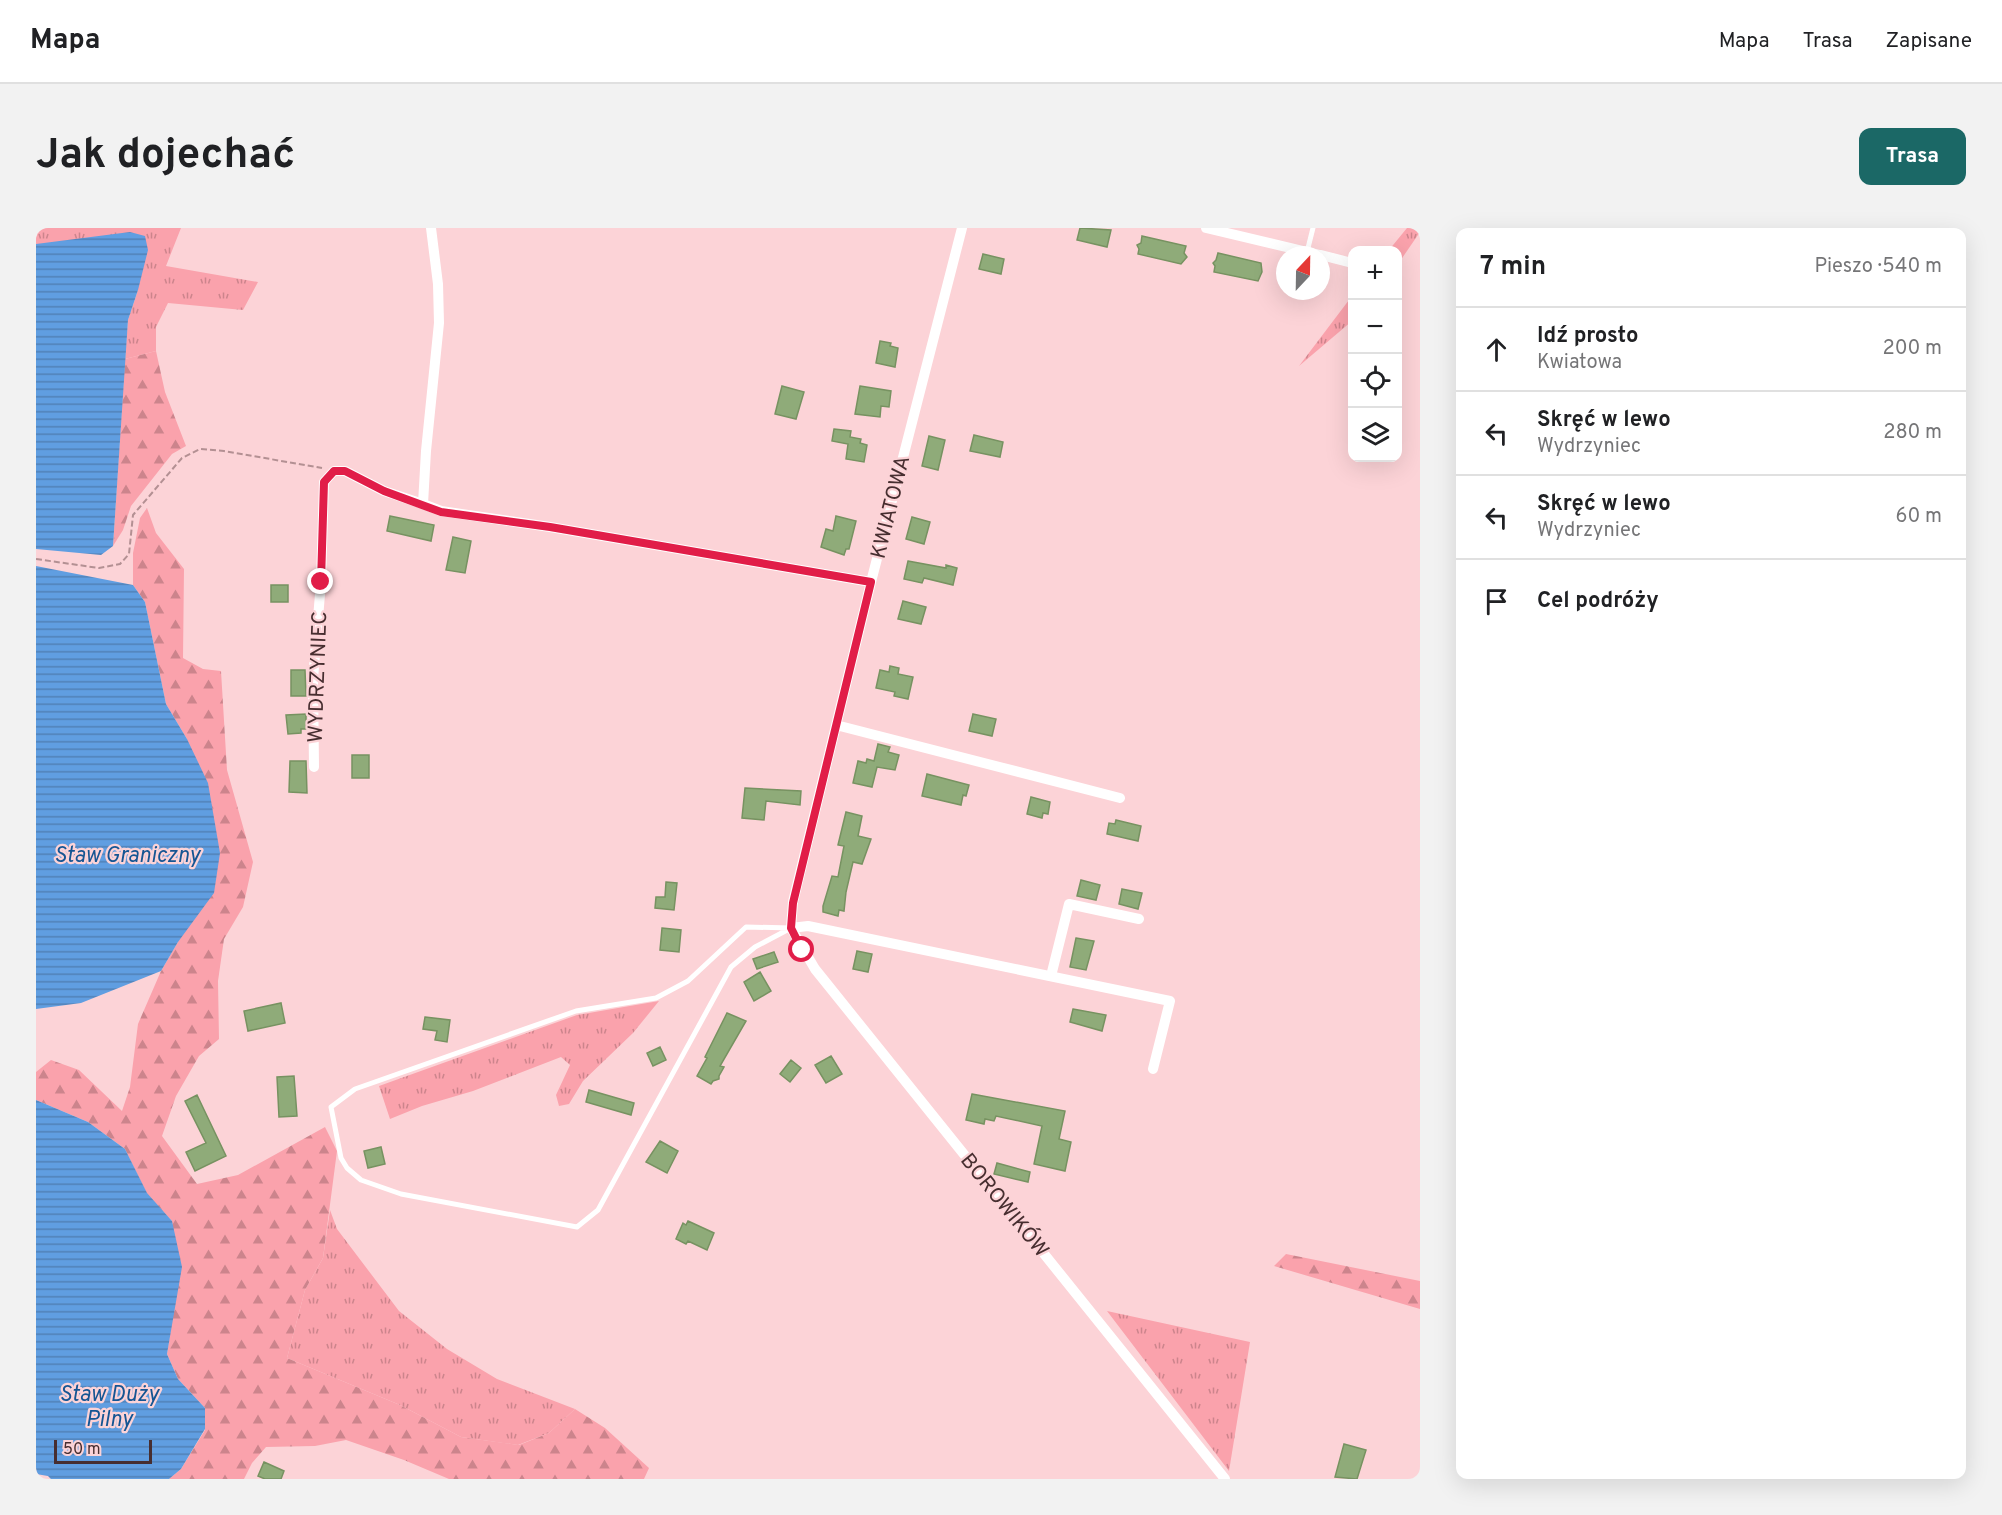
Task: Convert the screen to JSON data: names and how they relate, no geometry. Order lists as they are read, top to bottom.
{
  "streets": {
    "street": ["KWIATOWA", "WYDRZYNIEC", "BOROWIKÓW"]
  },
  "crossings": [
    ["KWIATOWA", "BOROWIKÓW"]
  ],
  "water": ["Staw Graniczny", "Staw Duży Pilny"],
  "scale_bar": "50 m",
  "north": "top",
  "page": {
    "header": "Mapa",
    "nav": ["Mapa", "Trasa", "Zapisane"],
    "buttons": "Trasa",
    "title": "Jak dojechać",
    "heading": ["7 min", "Pieszo · 540 m"],
    "map_buttons": ["+", "−"],
    "list": [
      ["Idź prosto", "Kwiatowa", "200 m"],
      ["Skręć w lewo", "Wydrzyniec", "280 m"],
      ["Skręć w lewo", "Wydrzyniec", "60 m"],
      "Cel podróży"
    ],
    "scale": "50 m"
  }
}
